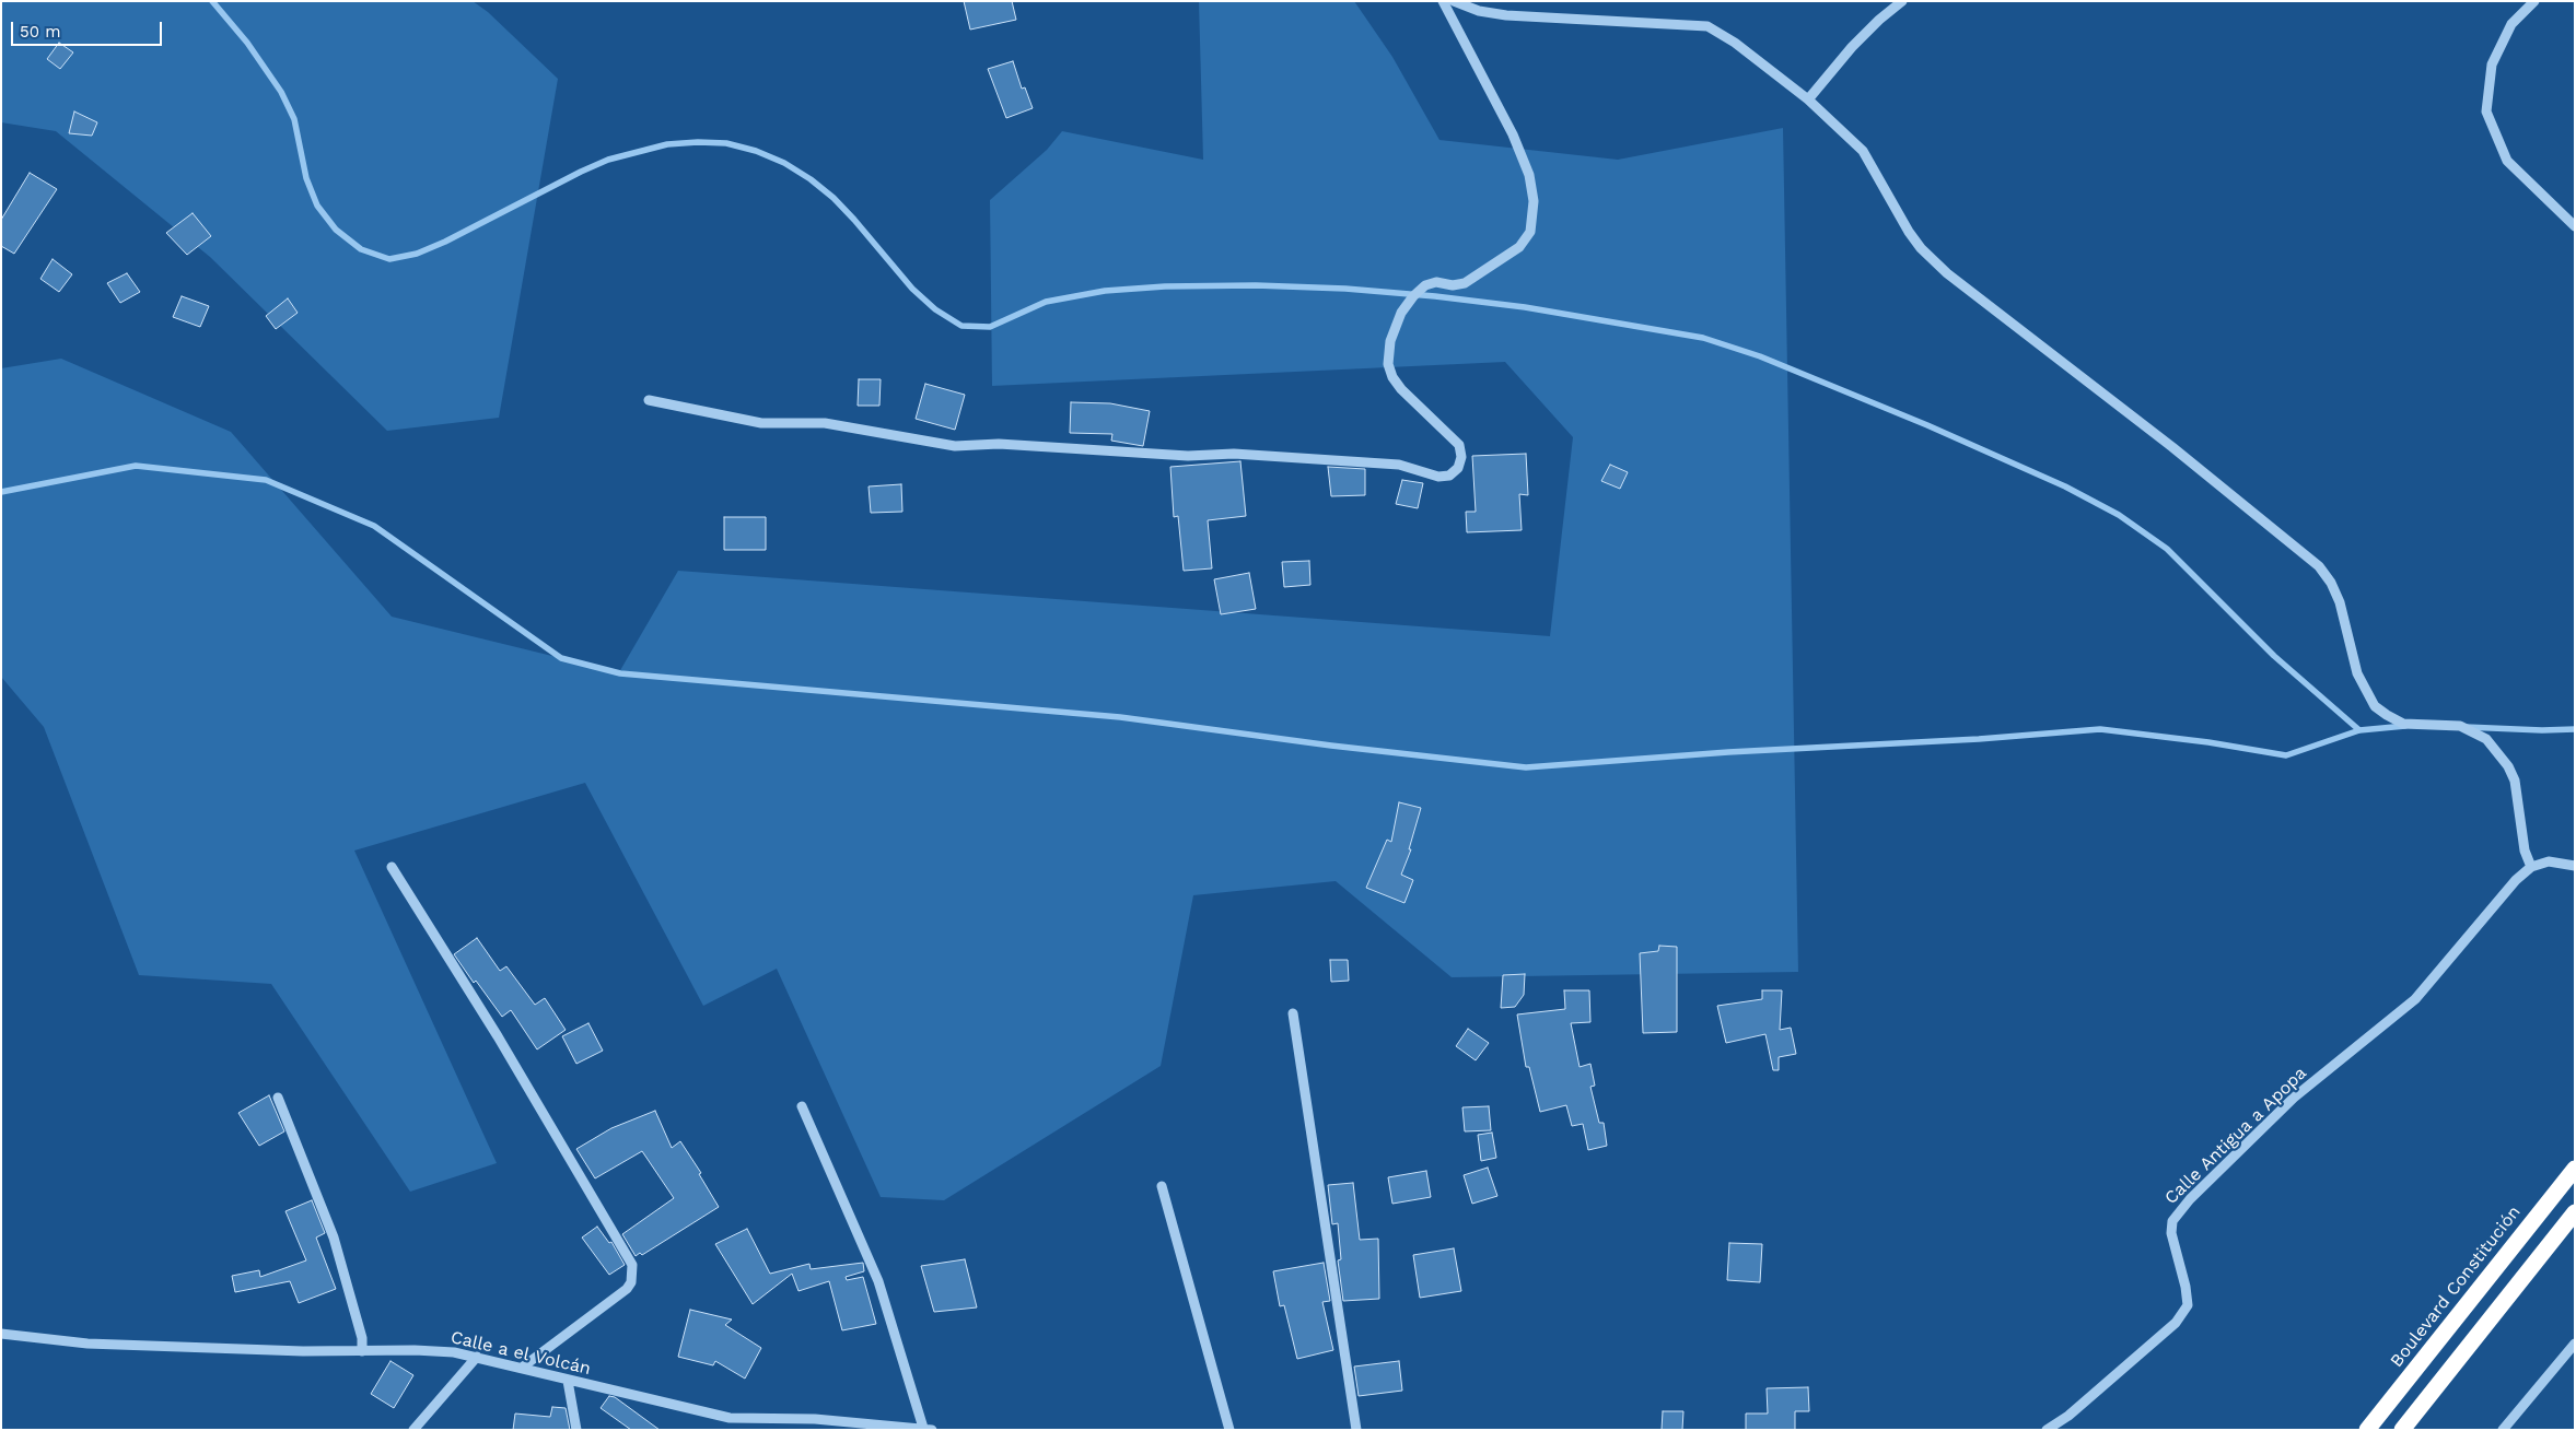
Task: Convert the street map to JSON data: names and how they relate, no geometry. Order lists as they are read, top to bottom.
{
  "streets": {
    "highway": ["Boulevard Constitución"],
    "street": ["Calle Antigua a Apopa", "Calle a el Volcán"]
  },
  "scale_bar": "50 m"
}
